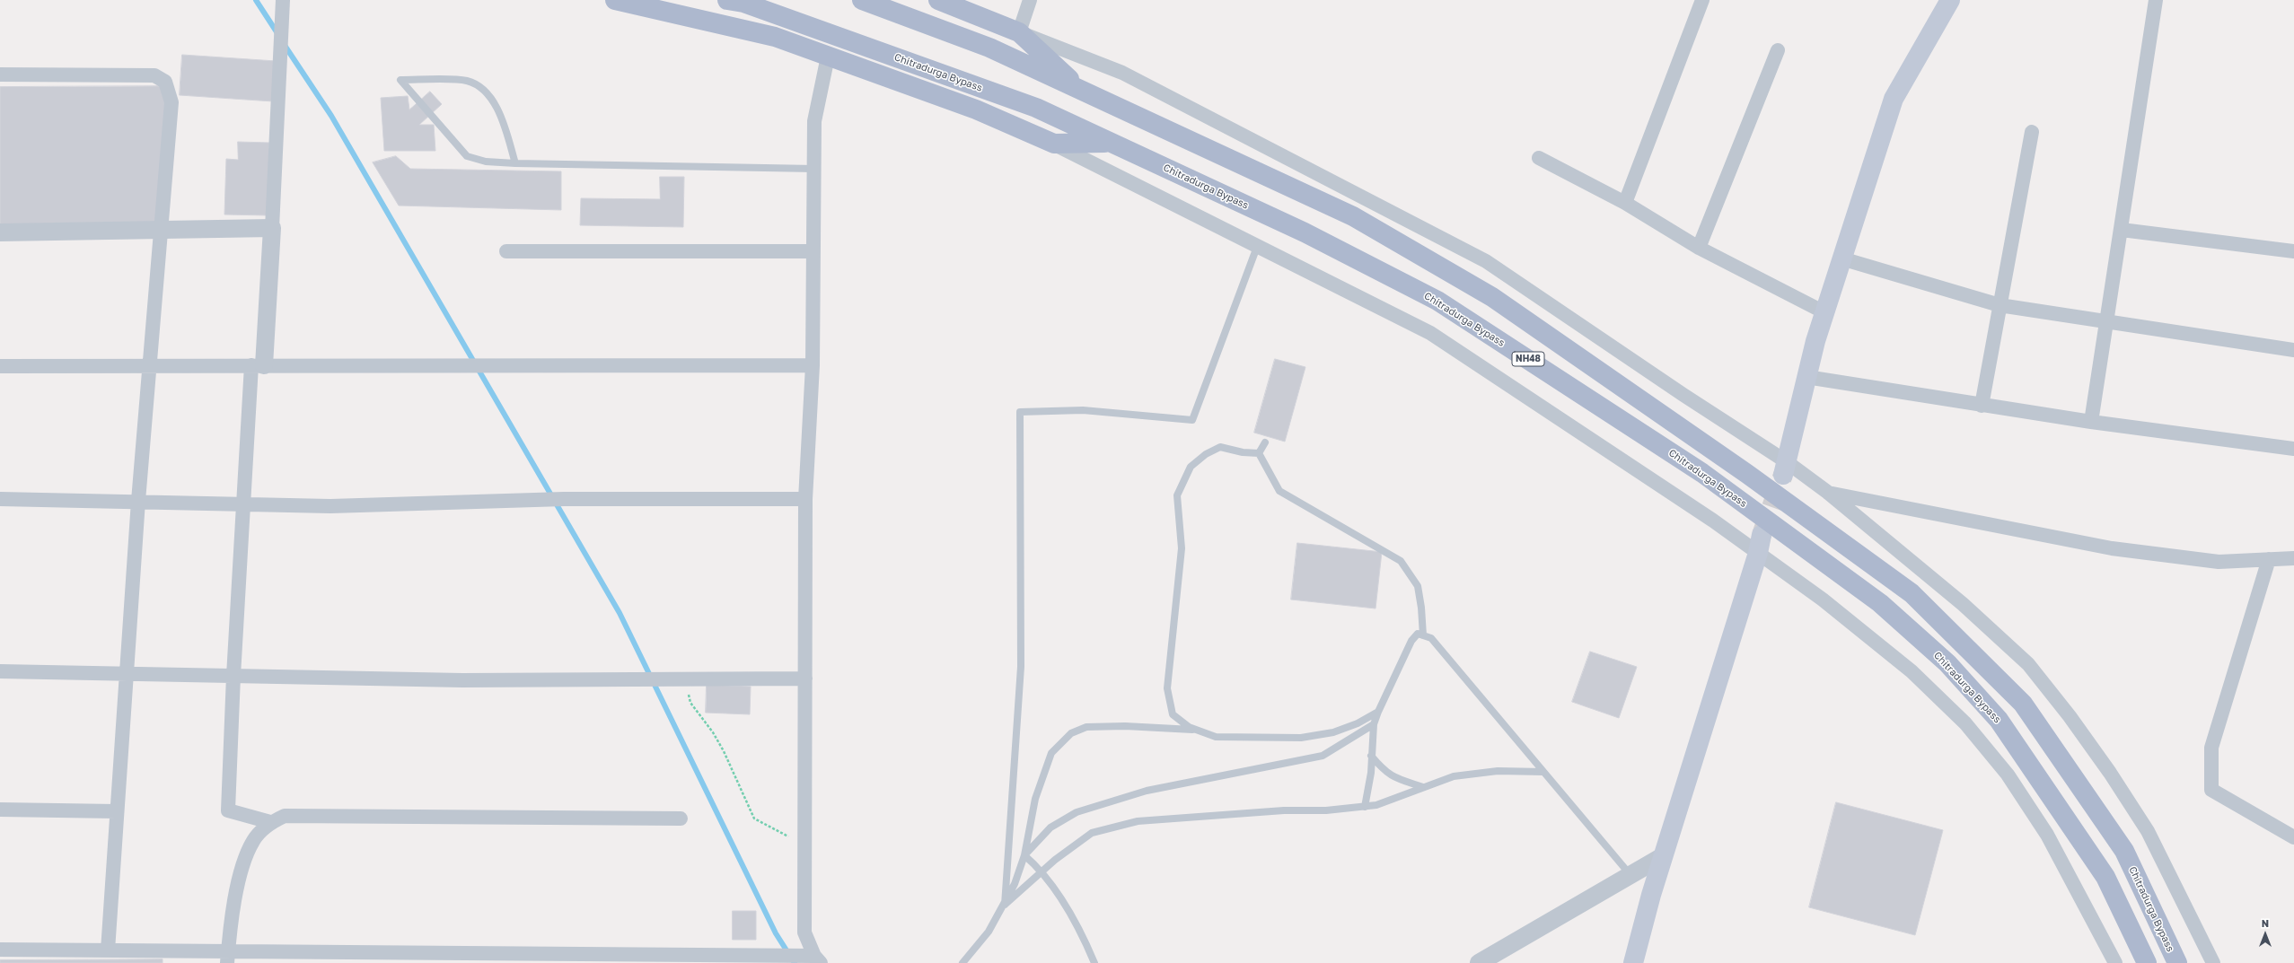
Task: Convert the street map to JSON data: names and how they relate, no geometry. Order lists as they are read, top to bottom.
{
  "streets": {
    "main road": ["Chitradurga Bypass", "NH48"]
  },
  "north": "top"
}
